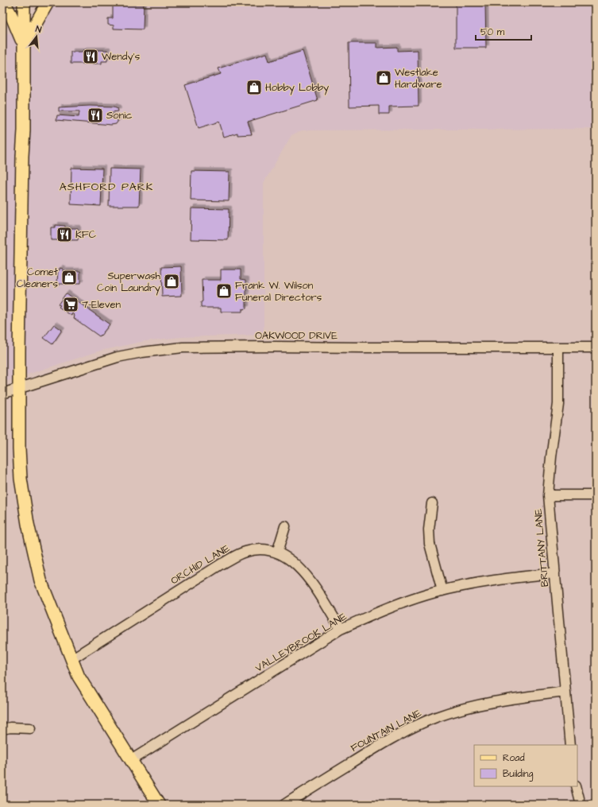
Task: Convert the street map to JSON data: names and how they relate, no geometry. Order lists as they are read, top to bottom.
{
  "streets": {
    "street": [
      "OAKWOOD DRIVE",
      "BRITTANY LANE",
      "ORCHID LANE",
      "VALLEYBROOK LANE",
      "FOUNTAIN LANE"
    ]
  },
  "crossings": [
    ["OAKWOOD DRIVE", "BRITTANY LANE"],
    ["BRITTANY LANE", "VALLEYBROOK LANE"],
    ["BRITTANY LANE", "FOUNTAIN LANE"],
    ["ORCHID LANE", "VALLEYBROOK LANE"]
  ],
  "districts": ["ASHFORD PARK"],
  "places": {
    "restaurant": ["Wendy's", "Sonic", "KFC"],
    "shop": [
      "Westlake Hardware",
      "Hobby Lobby",
      "Comet Cleaners",
      "Superwash Coin Laundry",
      "Frank W. Wilson Funeral Directors"
    ],
    "supermarket": ["7-Eleven"]
  },
  "legend": ["Road", "Building"],
  "scale_bar": "50 m",
  "north": "top"
}
